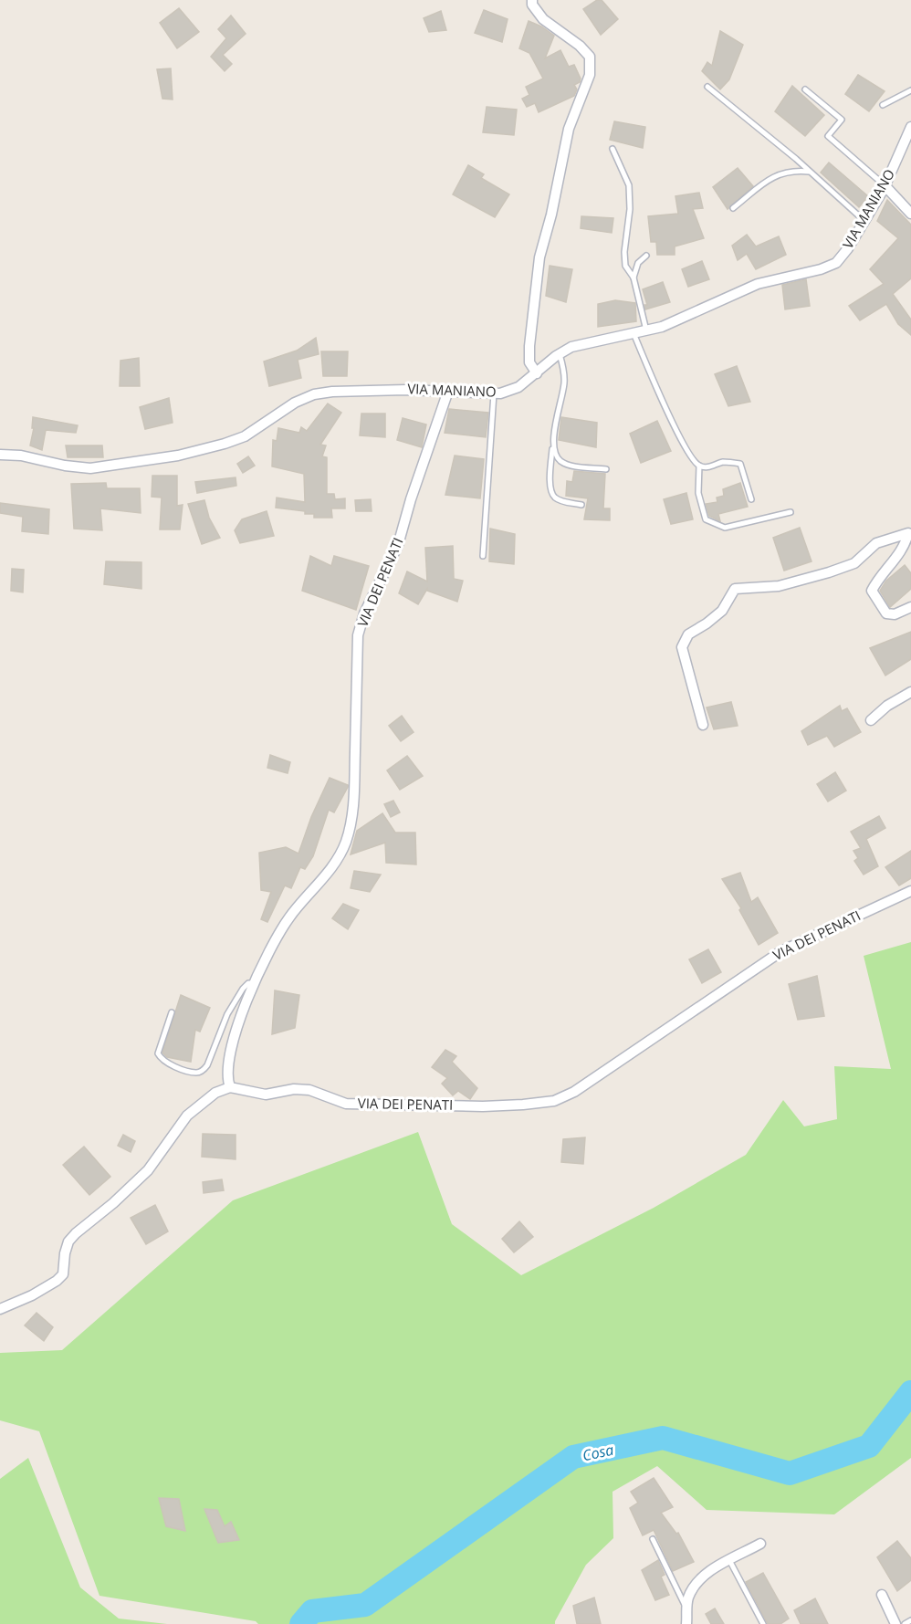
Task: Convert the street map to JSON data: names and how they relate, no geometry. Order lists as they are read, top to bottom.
{
  "streets": {
    "street": ["VIA MANIANO", "VIA DEI PENATI"]
  },
  "crossings": [
    ["VIA MANIANO", "VIA DEI PENATI"]
  ],
  "water": ["Cosa"]
}
